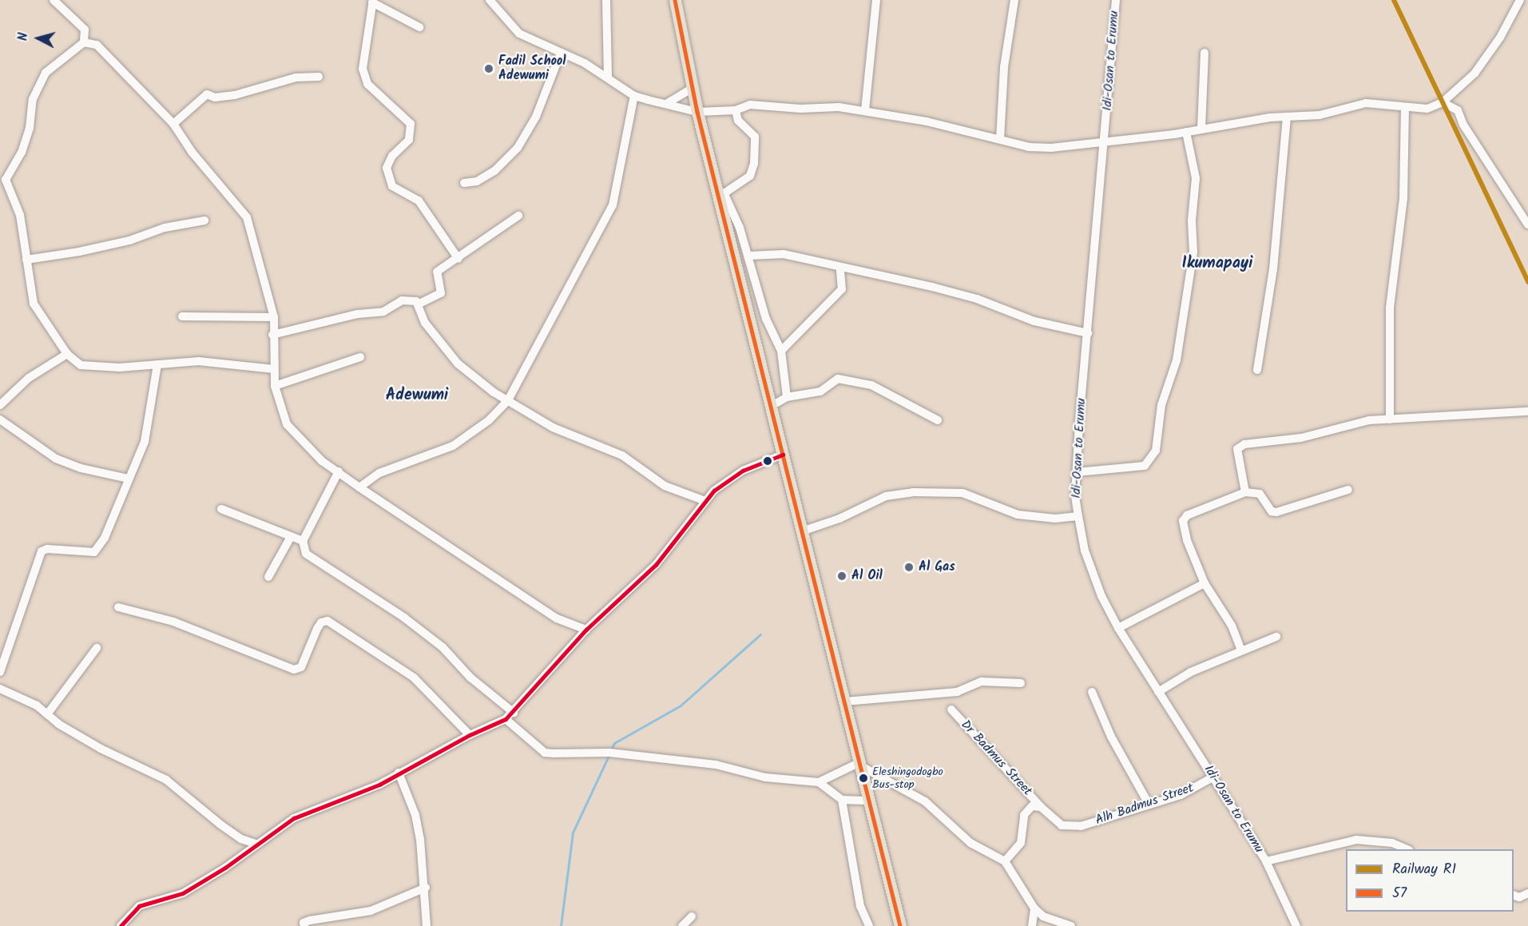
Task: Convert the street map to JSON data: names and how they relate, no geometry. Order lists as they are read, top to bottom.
{
  "streets": {
    "street": ["Idi-Osan to Erumu", "Dr Badmus Street", "Alh Badmus Street"]
  },
  "crossings": [
    ["Idi-Osan to Erumu", "Alh Badmus Street"],
    ["Dr Badmus Street", "Alh Badmus Street"]
  ],
  "districts": ["Ikumapayi", "Adewumi"],
  "places": [
    "Fadil School Adewumi",
    "Al Gas",
    "Al Oil",
    "Eleshingodogbo Bus-stop"
  ],
  "lines": ["rail line R1", "transit line 57"],
  "legend": ["Railway R1", "57"],
  "north": "left"
}
